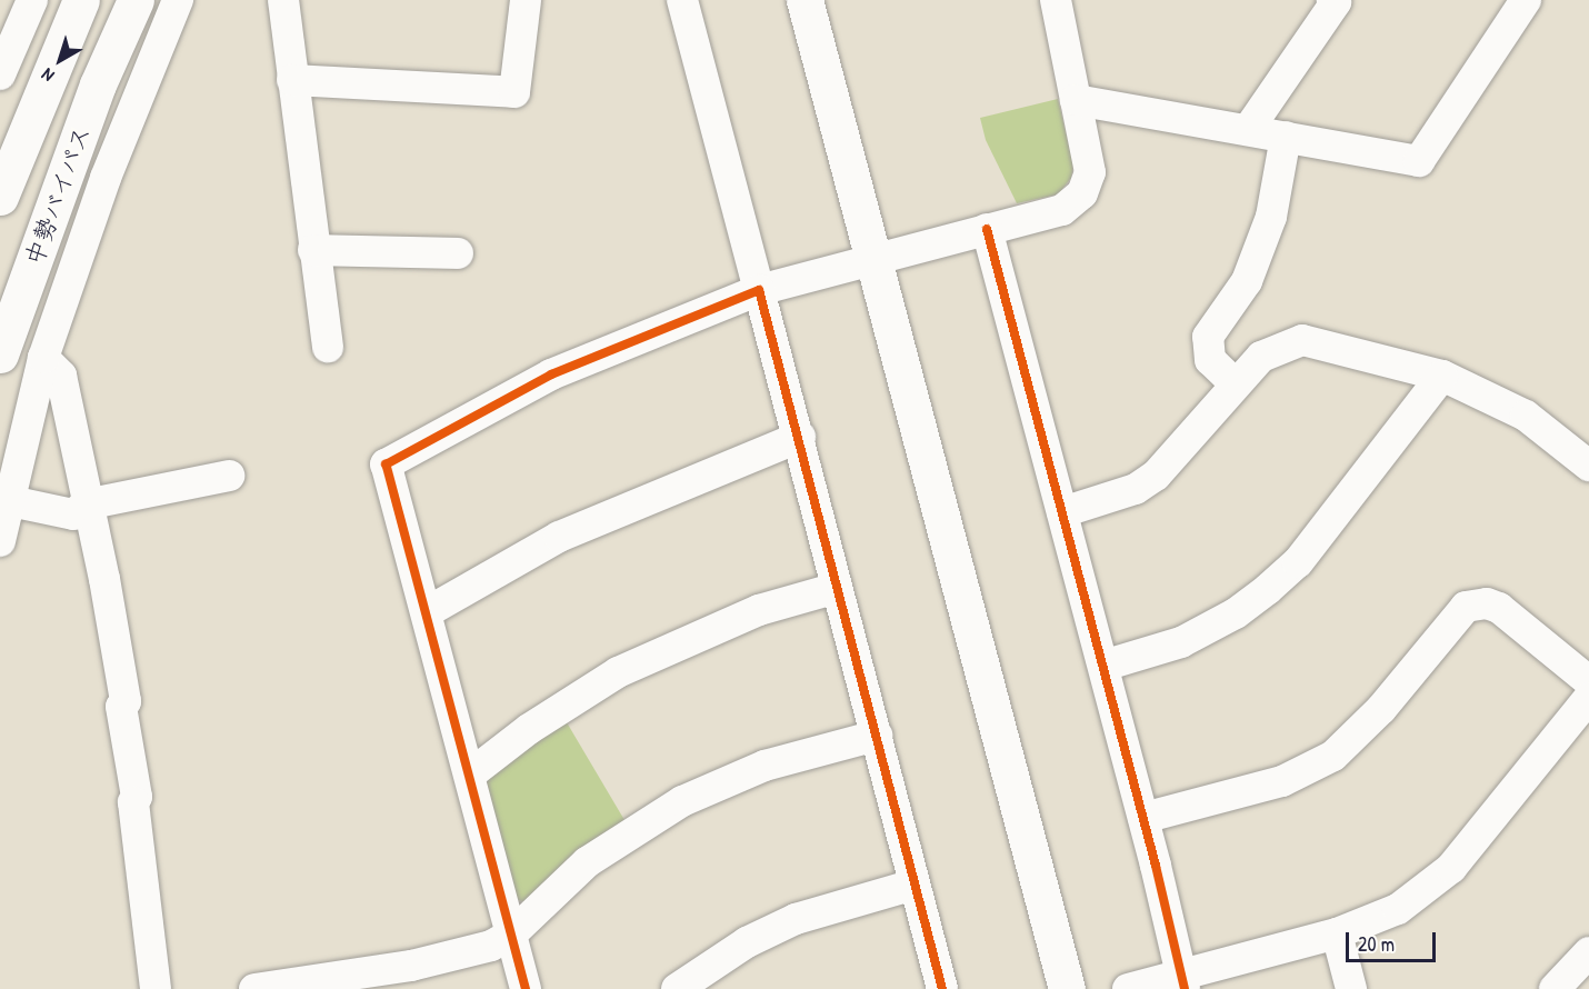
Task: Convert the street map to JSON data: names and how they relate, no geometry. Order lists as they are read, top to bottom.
{
  "streets": {
    "main road": ["中勢バイパス"]
  },
  "scale_bar": "20 m",
  "north": "bottom left"
}
